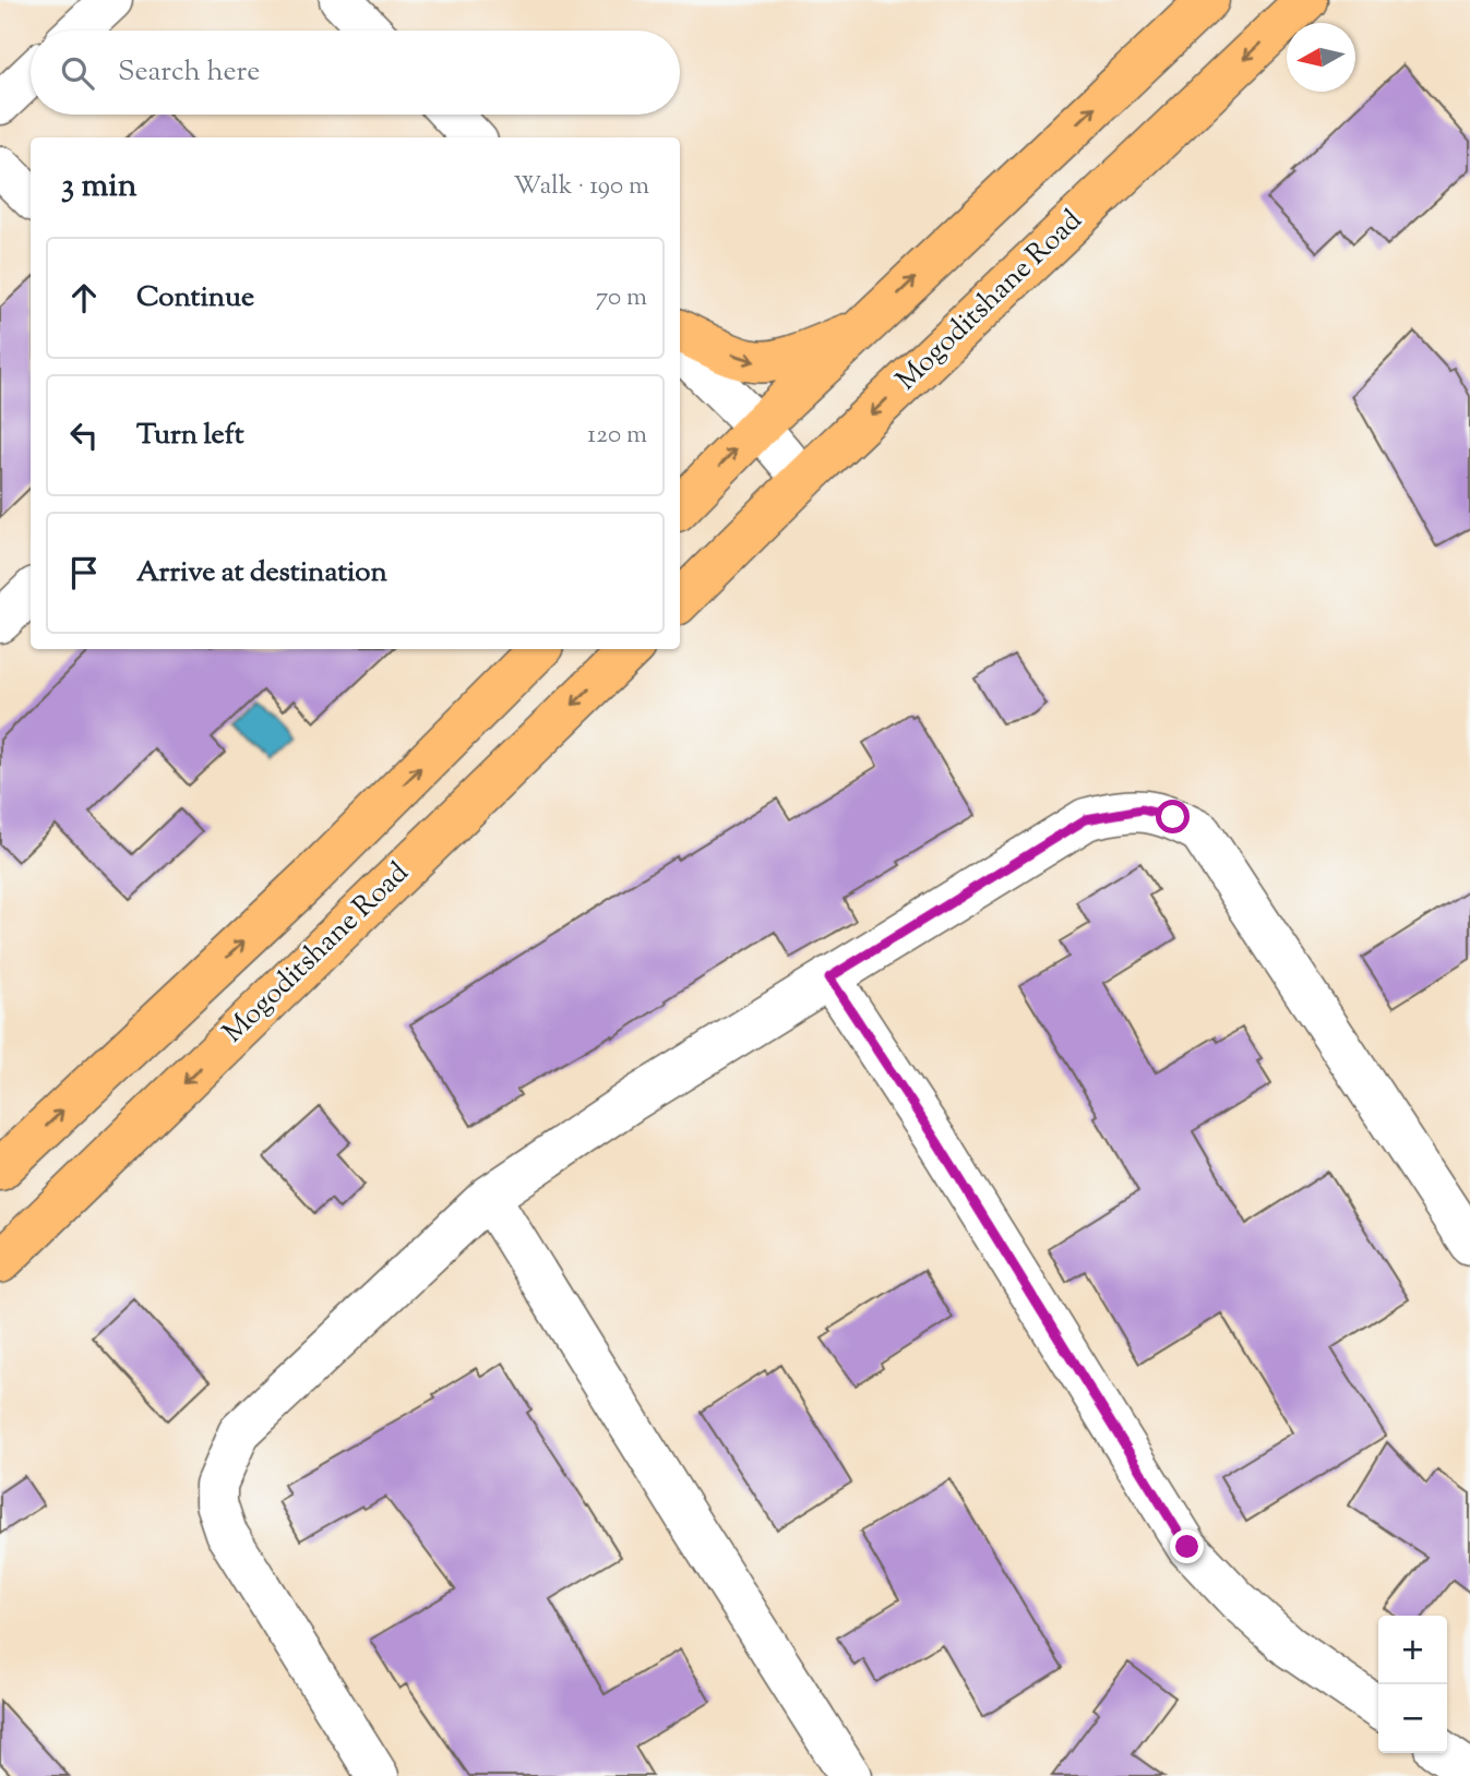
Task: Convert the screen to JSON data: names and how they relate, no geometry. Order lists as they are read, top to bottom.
{
  "streets": {
    "main road": ["Mogoditshane Road"]
  },
  "north": "left",
  "page": {
    "search": "Search here",
    "heading": ["3 min", "Walk · 190 m"],
    "list": [
      ["Continue", "70 m"],
      ["Turn left", "120 m"],
      "Arrive at destination"
    ],
    "map_buttons": ["+", "−"]
  }
}
